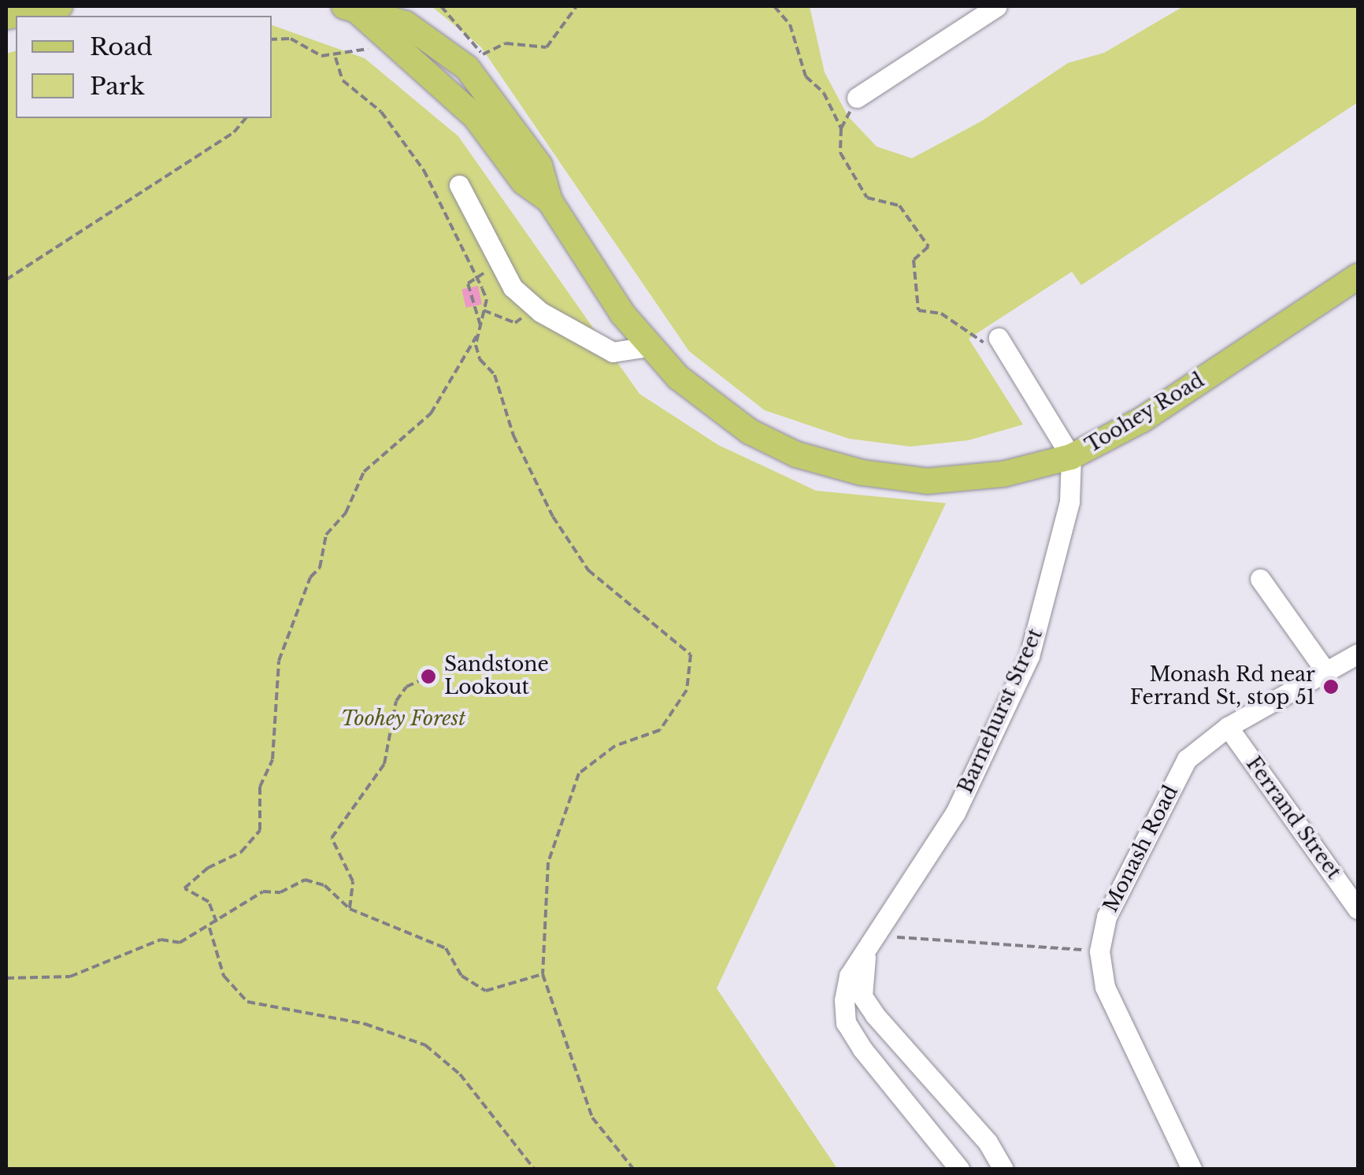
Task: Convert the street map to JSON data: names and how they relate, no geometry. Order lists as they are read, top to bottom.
{
  "streets": {
    "main road": ["Toohey Road"],
    "street": ["Barnehurst Street", "Ferrand Street", "Monash Road"]
  },
  "crossings": [
    ["Toohey Road", "Barnehurst Street"],
    ["Ferrand Street", "Monash Road"]
  ],
  "parks": ["Toohey Forest"],
  "places": ["Sandstone Lookout", "Monash Rd near Ferrand St, stop 51"],
  "legend": ["Road", "Park"]
}
